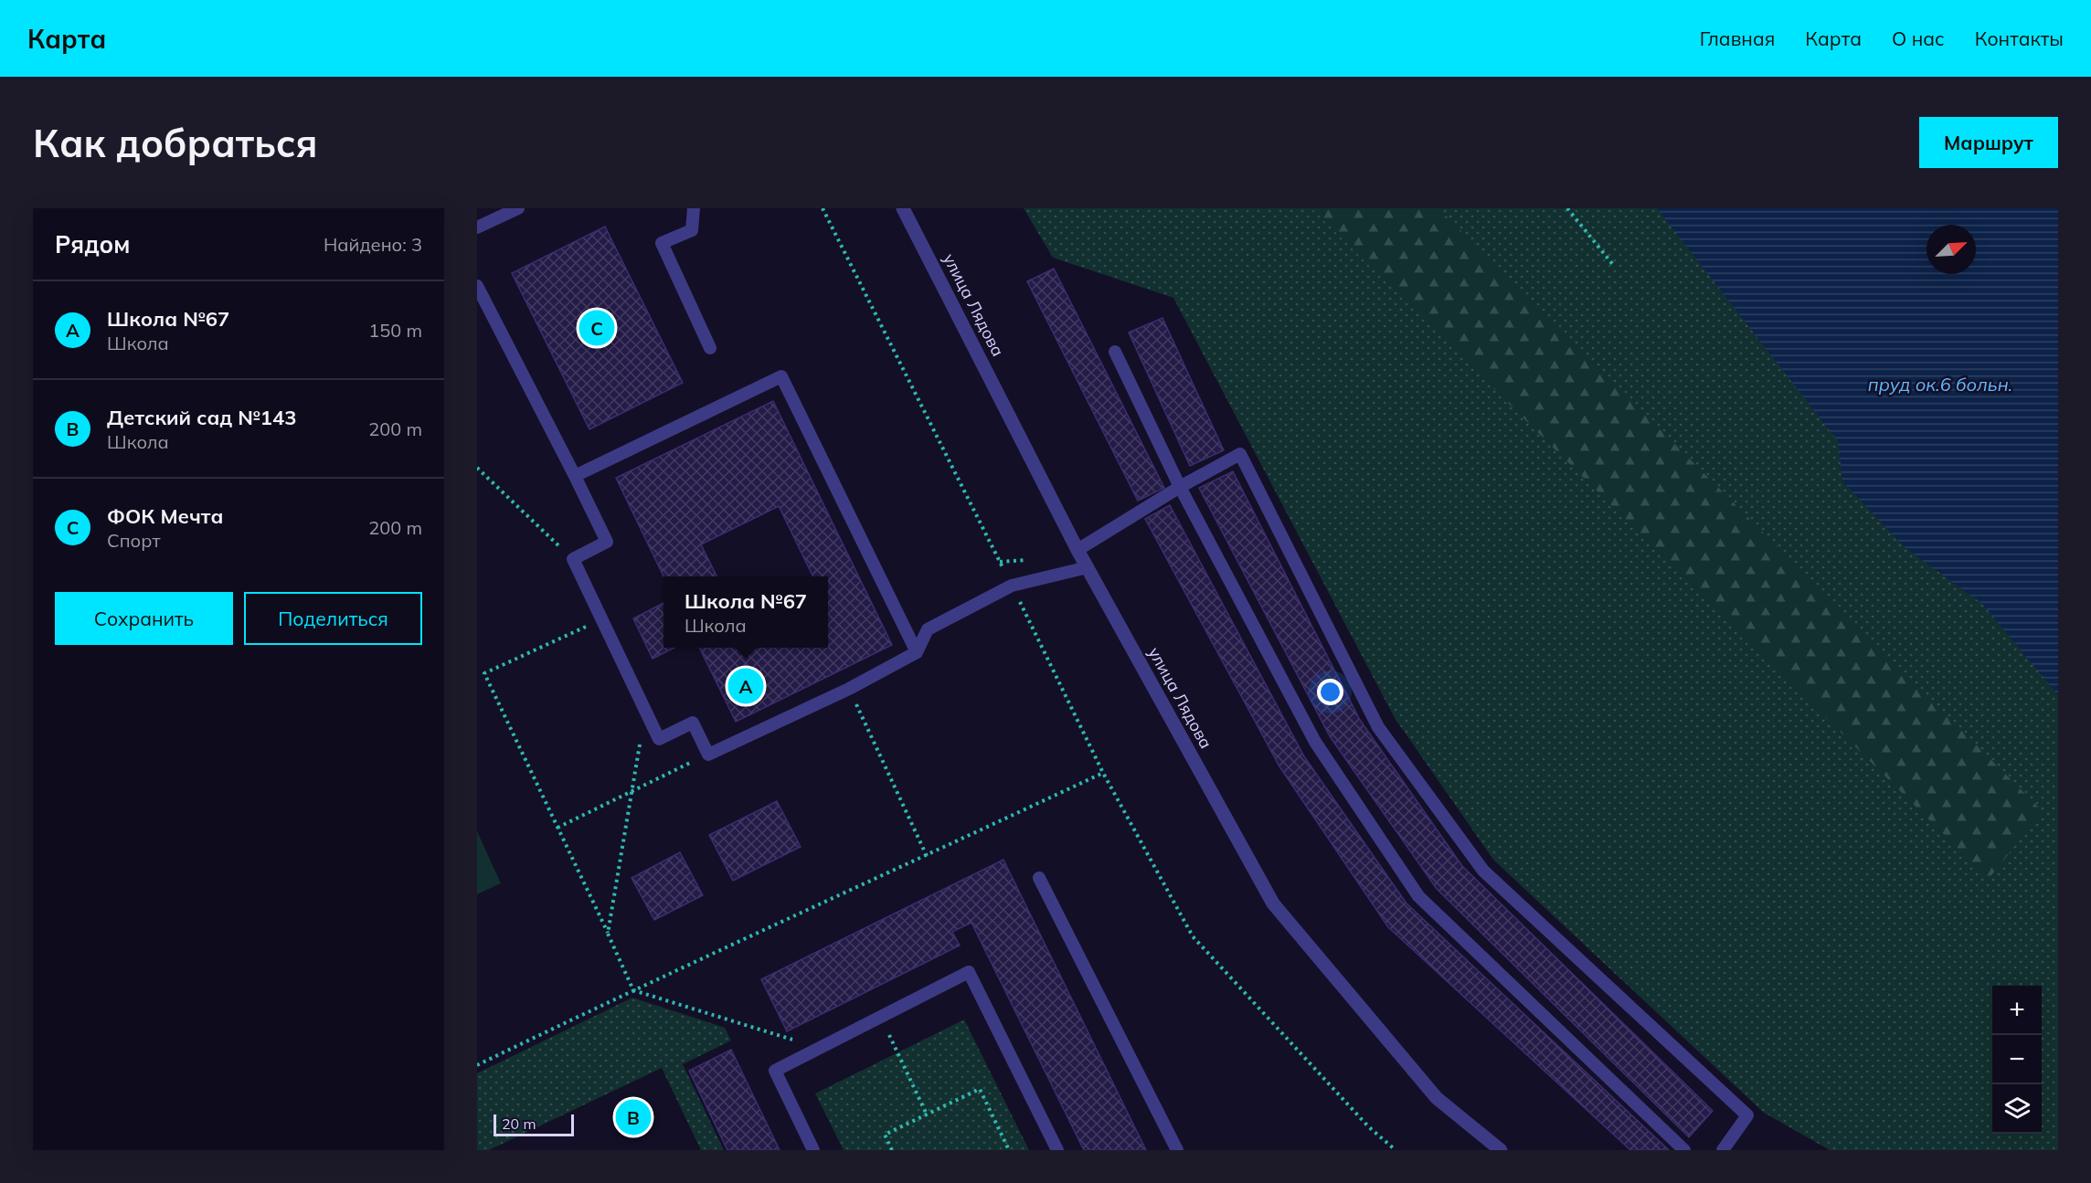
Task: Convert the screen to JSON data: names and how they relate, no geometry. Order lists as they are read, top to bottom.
{
  "streets": {
    "street": ["улица Лядова"]
  },
  "water": ["пруд ок.6 больн."],
  "scale_bar": "20 m",
  "north": "top right",
  "page": {
    "header": "Карта",
    "nav": [
      "Главная",
      "Карта",
      "О нас",
      "Контакты"
    ],
    "buttons": [
      "Маршрут",
      ["Сохранить", "Поделиться"]
    ],
    "title": "Как добраться",
    "heading": ["Рядом", "Найдено: 3"],
    "list": [
      {
        "mark": "A",
        "name": "Школа №67",
        "note": "Школа",
        "value": "150 m"
      },
      {
        "mark": "B",
        "name": "Детский сад №143",
        "note": "Школа",
        "value": "200 m"
      },
      {
        "mark": "C",
        "name": "ФОК Мечта",
        "note": "Спорт",
        "value": "200 m"
      }
    ],
    "pins": ["C", "A", "B"],
    "popup": ["Школа №67", "Школа"],
    "map_buttons": ["+", "−"],
    "scale": "20 m"
  }
}
